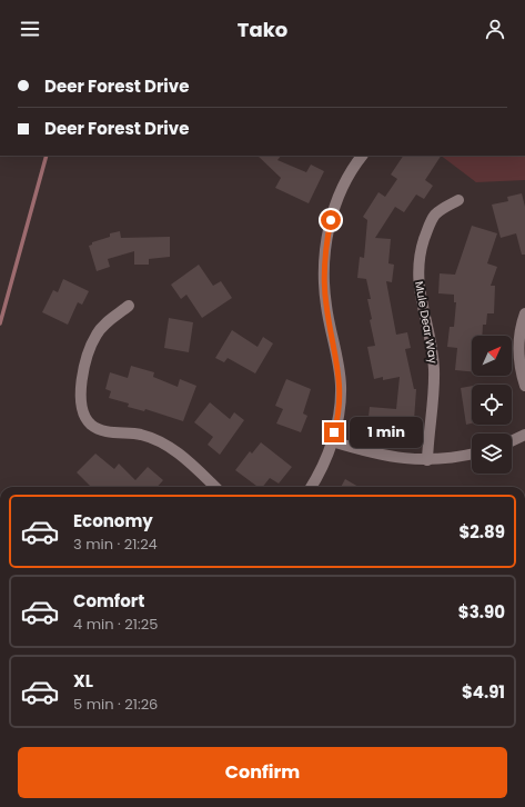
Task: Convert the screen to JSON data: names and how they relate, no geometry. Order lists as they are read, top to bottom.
{
  "streets": {
    "street": ["Mule Dear Way"]
  },
  "north": "top right",
  "page": {
    "header": "Tako",
    "banner": ["Deer Forest Drive", "Deer Forest Drive"],
    "bubble": "1 min",
    "list": [
      {
        "name": "Economy",
        "note": "3 min · 21:24",
        "value": "$2.89"
      },
      {
        "name": "Comfort",
        "note": "4 min · 21:25",
        "value": "$3.90"
      },
      {
        "name": "XL",
        "note": "5 min · 21:26",
        "value": "$4.91"
      }
    ],
    "buttons": "Confirm"
  }
}
